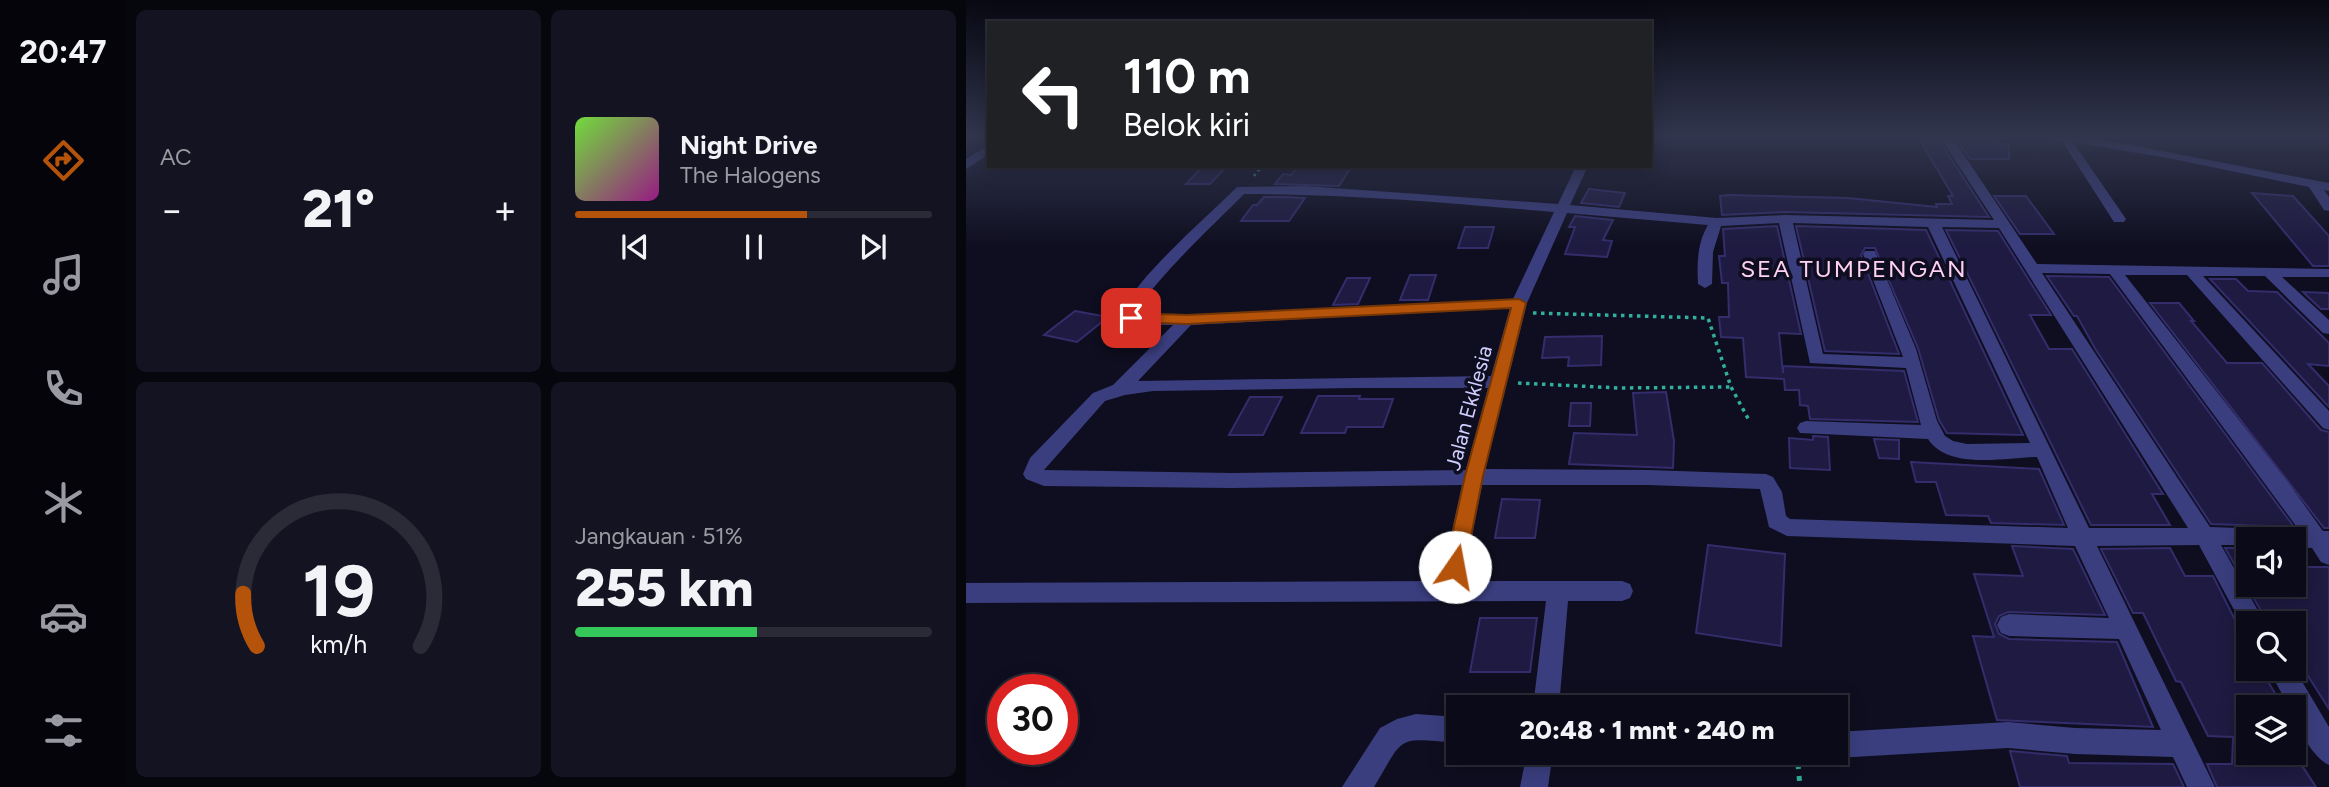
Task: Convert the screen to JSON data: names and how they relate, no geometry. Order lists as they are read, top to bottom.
{
  "streets": {
    "street": ["Jalan Ekklesia"]
  },
  "districts": ["SEA TUMPENGAN"],
  "page": {
    "tabs": "20:47",
    "tile": [
      "AC",
      ["Jangkauan · 51%", "255 km"]
    ],
    "turn": ["110 m", "Belok kiri"],
    "song": ["Night Drive", "The Halogens"],
    "heat": ["−", "21°", "+"],
    "limit": "30",
    "trip": "20:48 · 1 mnt · 240 m",
    "gauge": ["19", "km/h"]
  }
}
